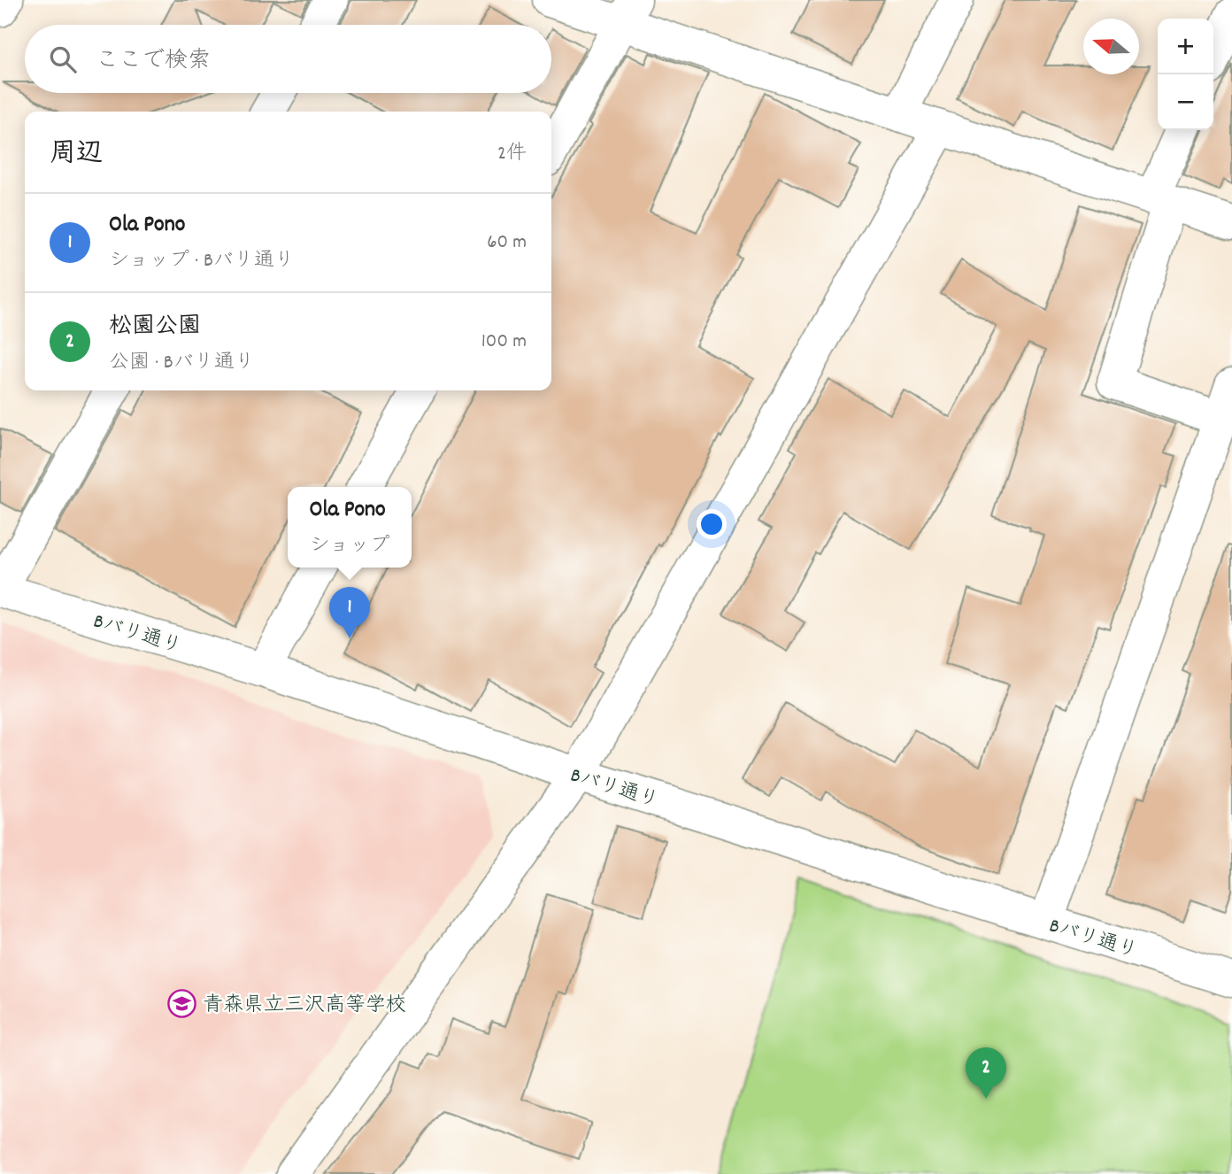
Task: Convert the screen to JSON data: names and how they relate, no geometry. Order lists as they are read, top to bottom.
{
  "streets": {
    "street": ["Bバリ通り"]
  },
  "places": {
    "school or university": ["青森県立三沢高等学校"]
  },
  "north": "left",
  "page": {
    "map_buttons": ["+", "−"],
    "search": "ここで検索",
    "heading": ["周辺", "2件"],
    "list": [
      {
        "mark": "1",
        "name": "Ola Pono",
        "note": "ショップ · Bバリ通り",
        "value": "60 m"
      },
      {
        "mark": "2",
        "name": "松園公園",
        "note": "公園 · Bバリ通り",
        "value": "100 m"
      }
    ],
    "popup": ["Ola Pono", "ショップ"],
    "pins": ["1", "2"]
  }
}
